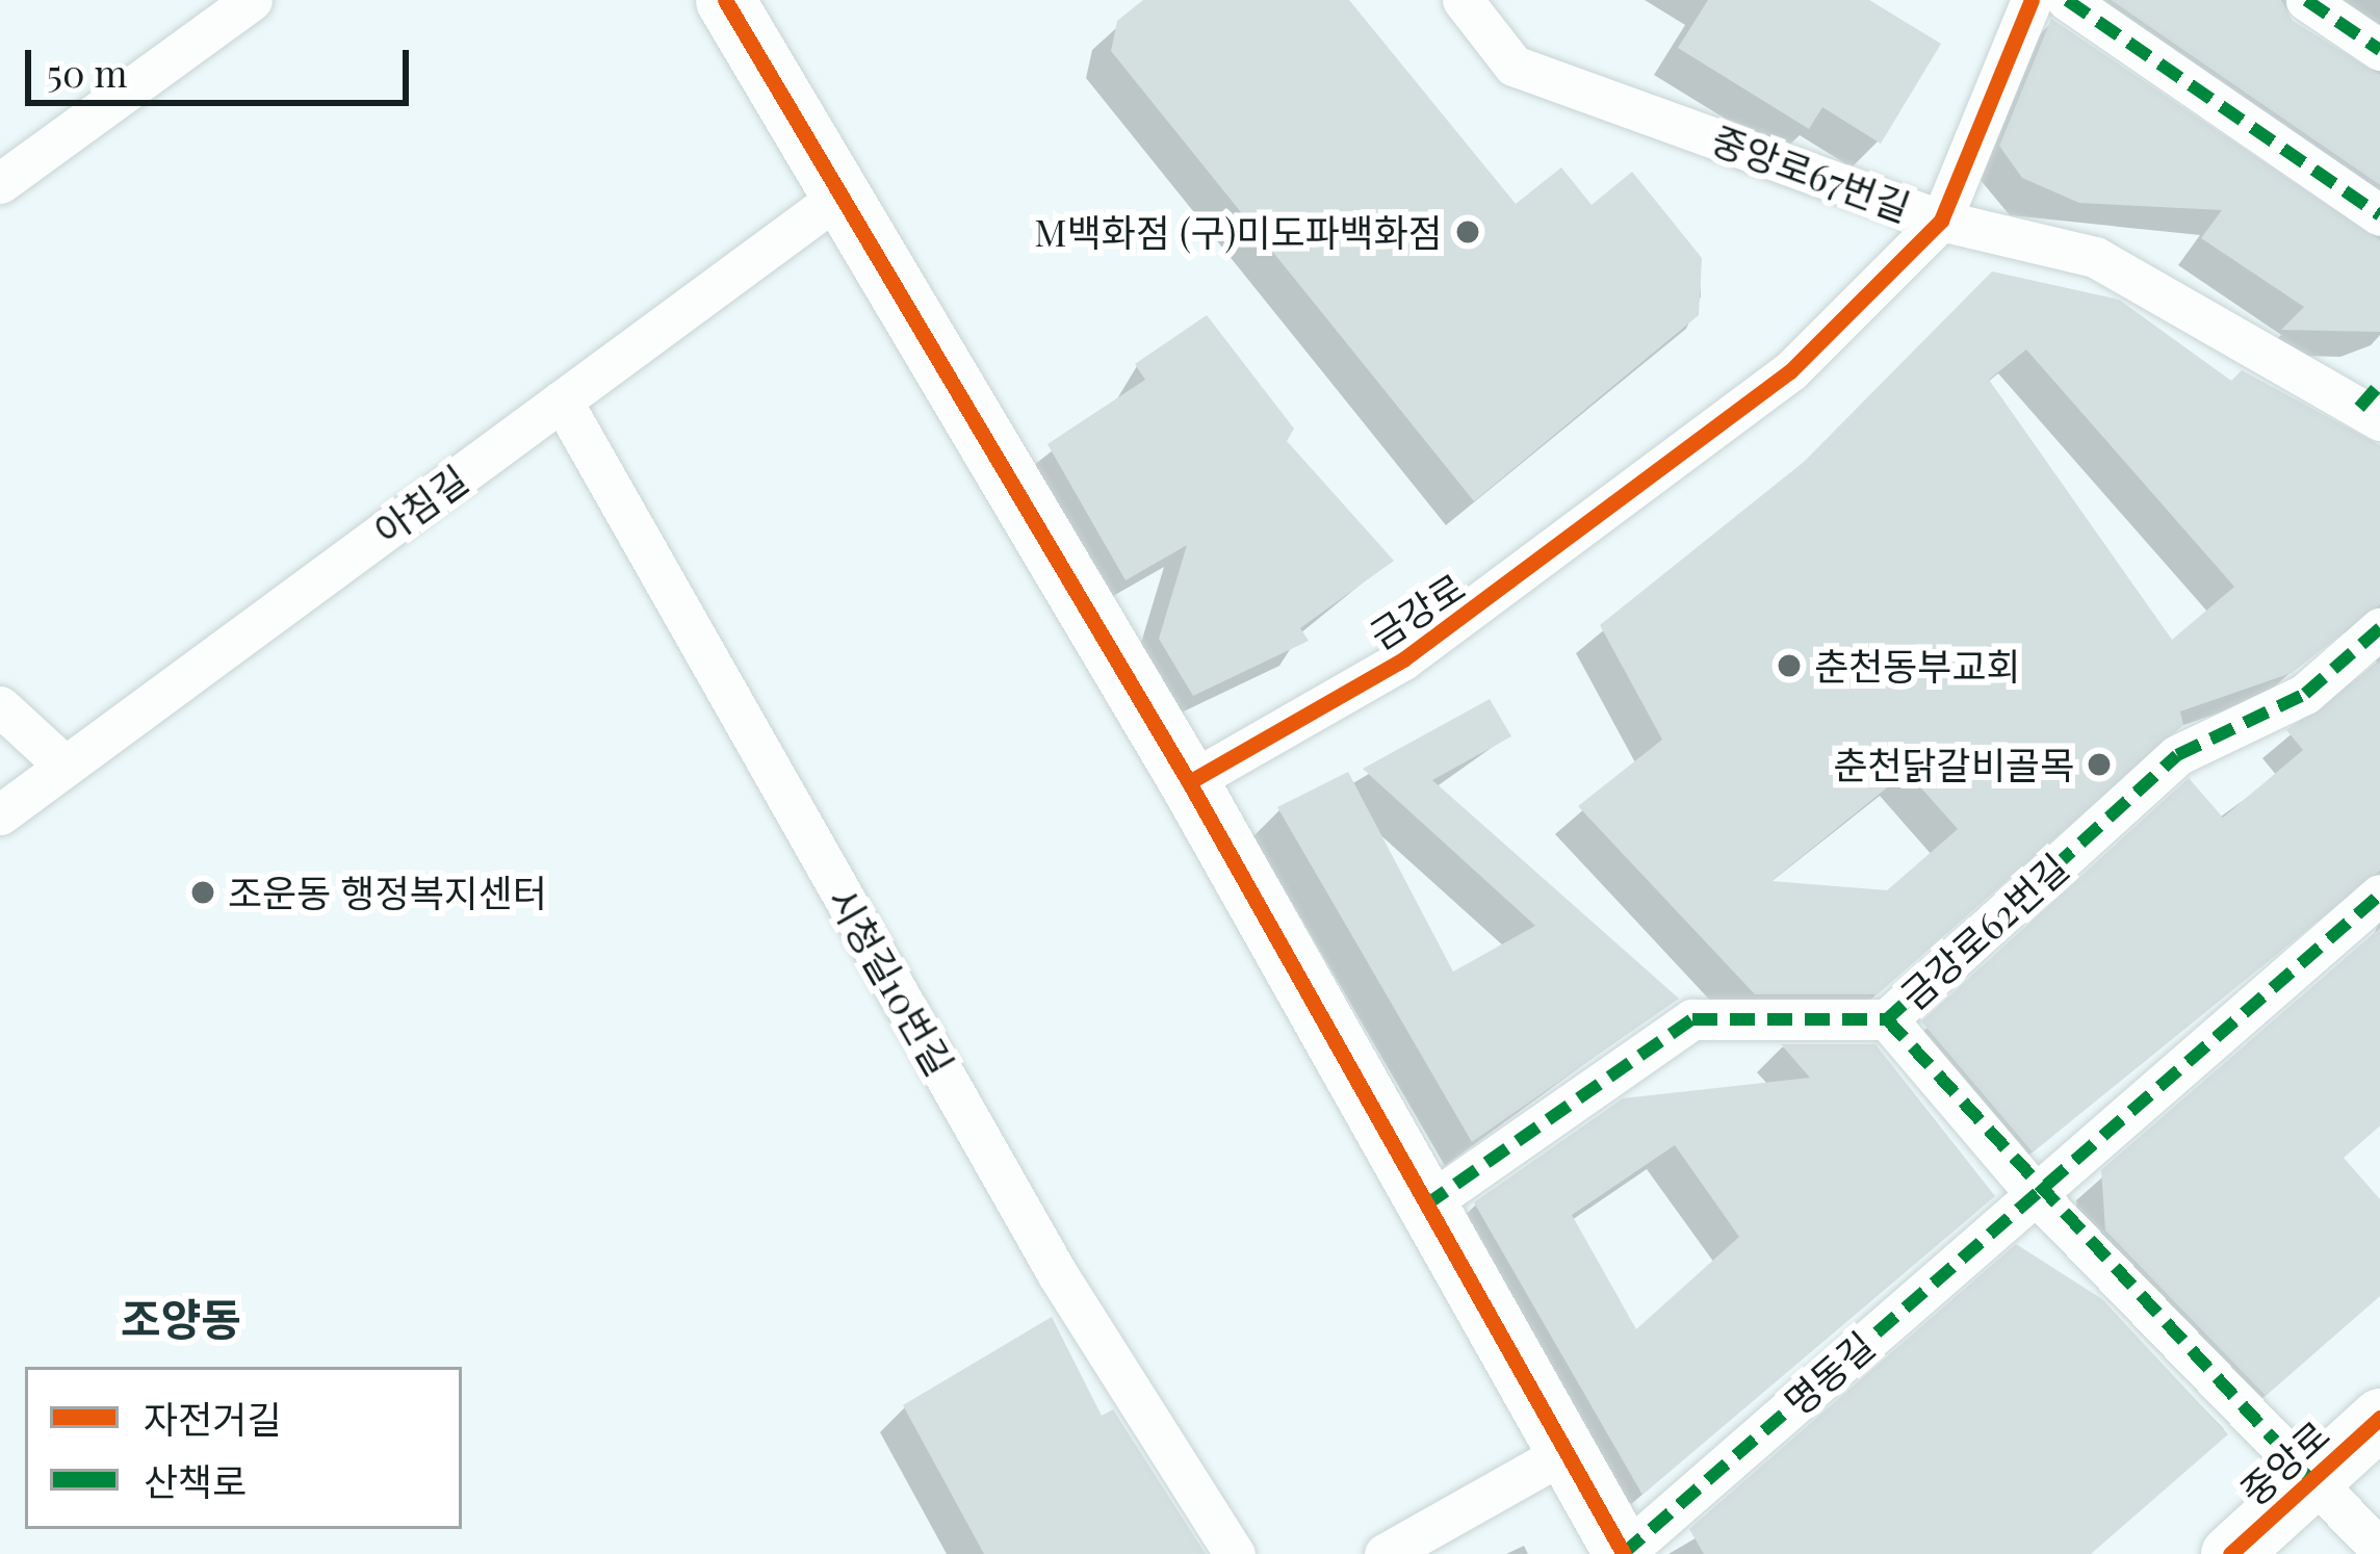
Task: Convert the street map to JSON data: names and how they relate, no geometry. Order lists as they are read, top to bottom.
{
  "streets": {
    "street": [
      "중앙로67번길",
      "아침길",
      "금강로",
      "금강로62번길",
      "시청길10번길",
      "명동길",
      "중앙로"
    ]
  },
  "crossings": [
    ["중앙로67번길", "금강로"],
    ["아침길", "시청길10번길"]
  ],
  "districts": ["조양동"],
  "places": [
    "M백화점 (구)미도파백화점",
    "춘천동부교회",
    "춘천닭갈비골목",
    "조운동 행정복지센터"
  ],
  "legend": ["자전거길", "산책로"],
  "scale_bar": "50 m"
}
